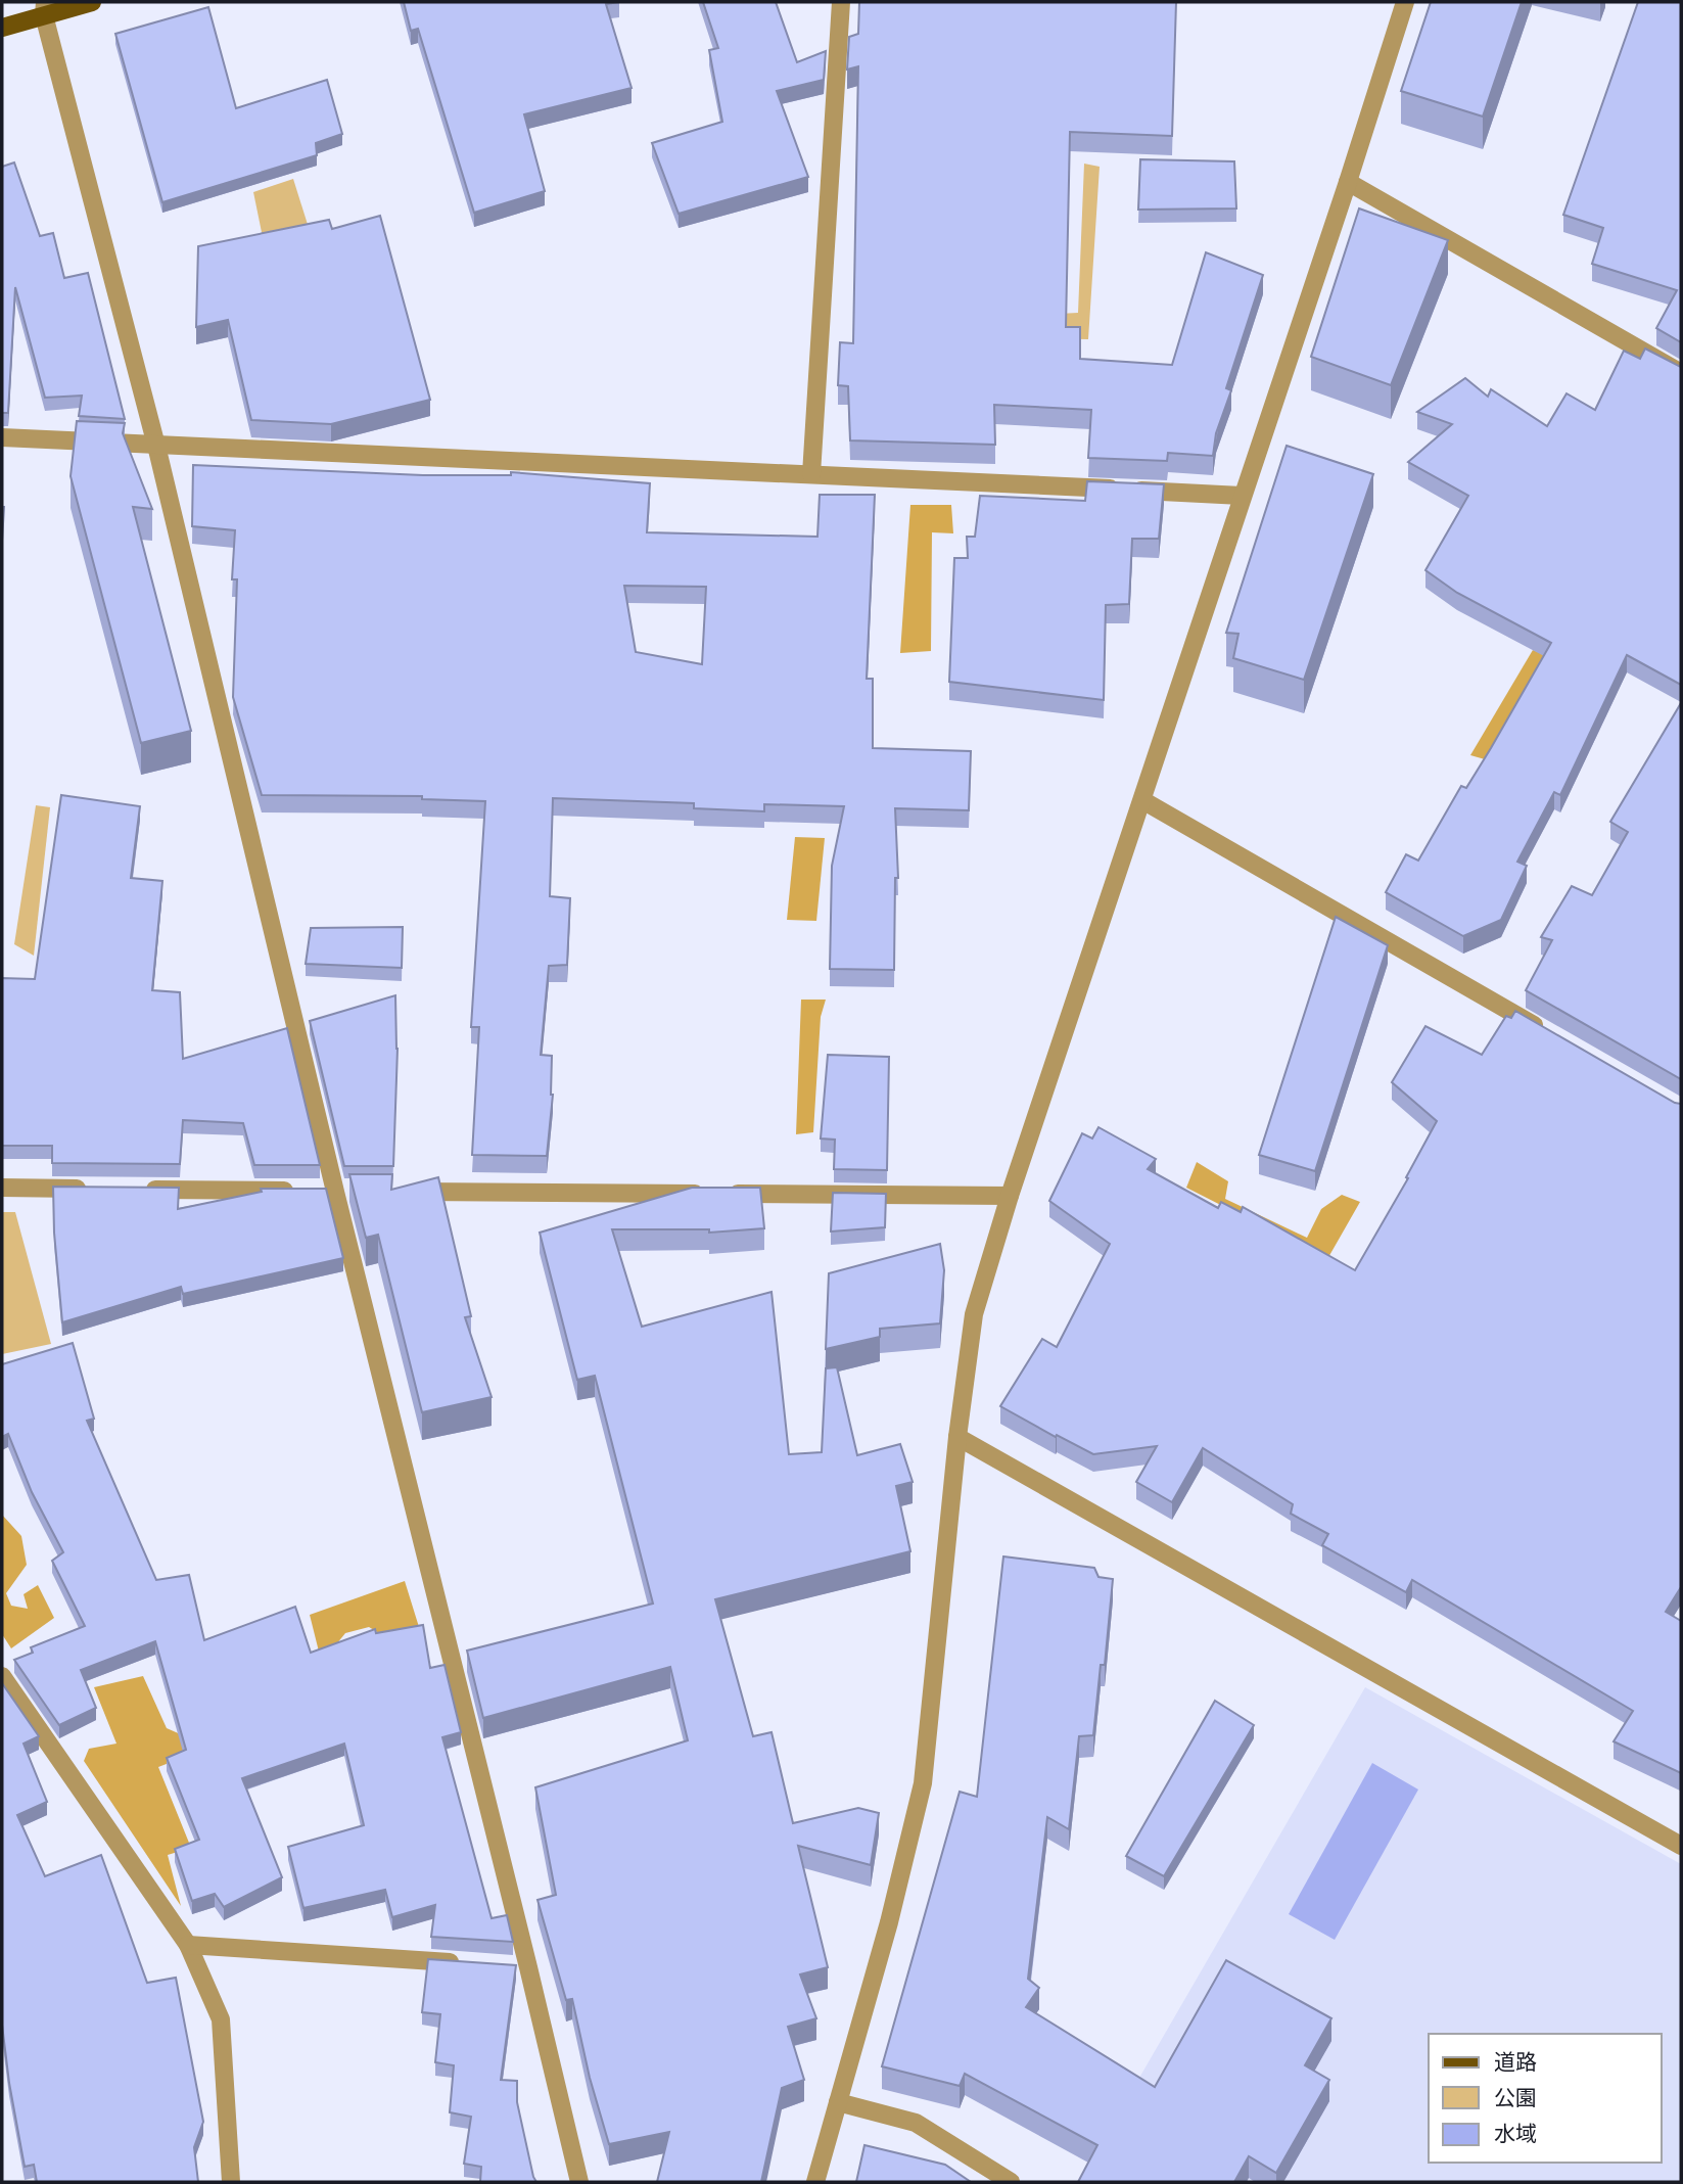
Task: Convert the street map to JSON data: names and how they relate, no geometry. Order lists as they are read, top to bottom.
{
  "legend": ["道路", "公園", "水域"]
}
